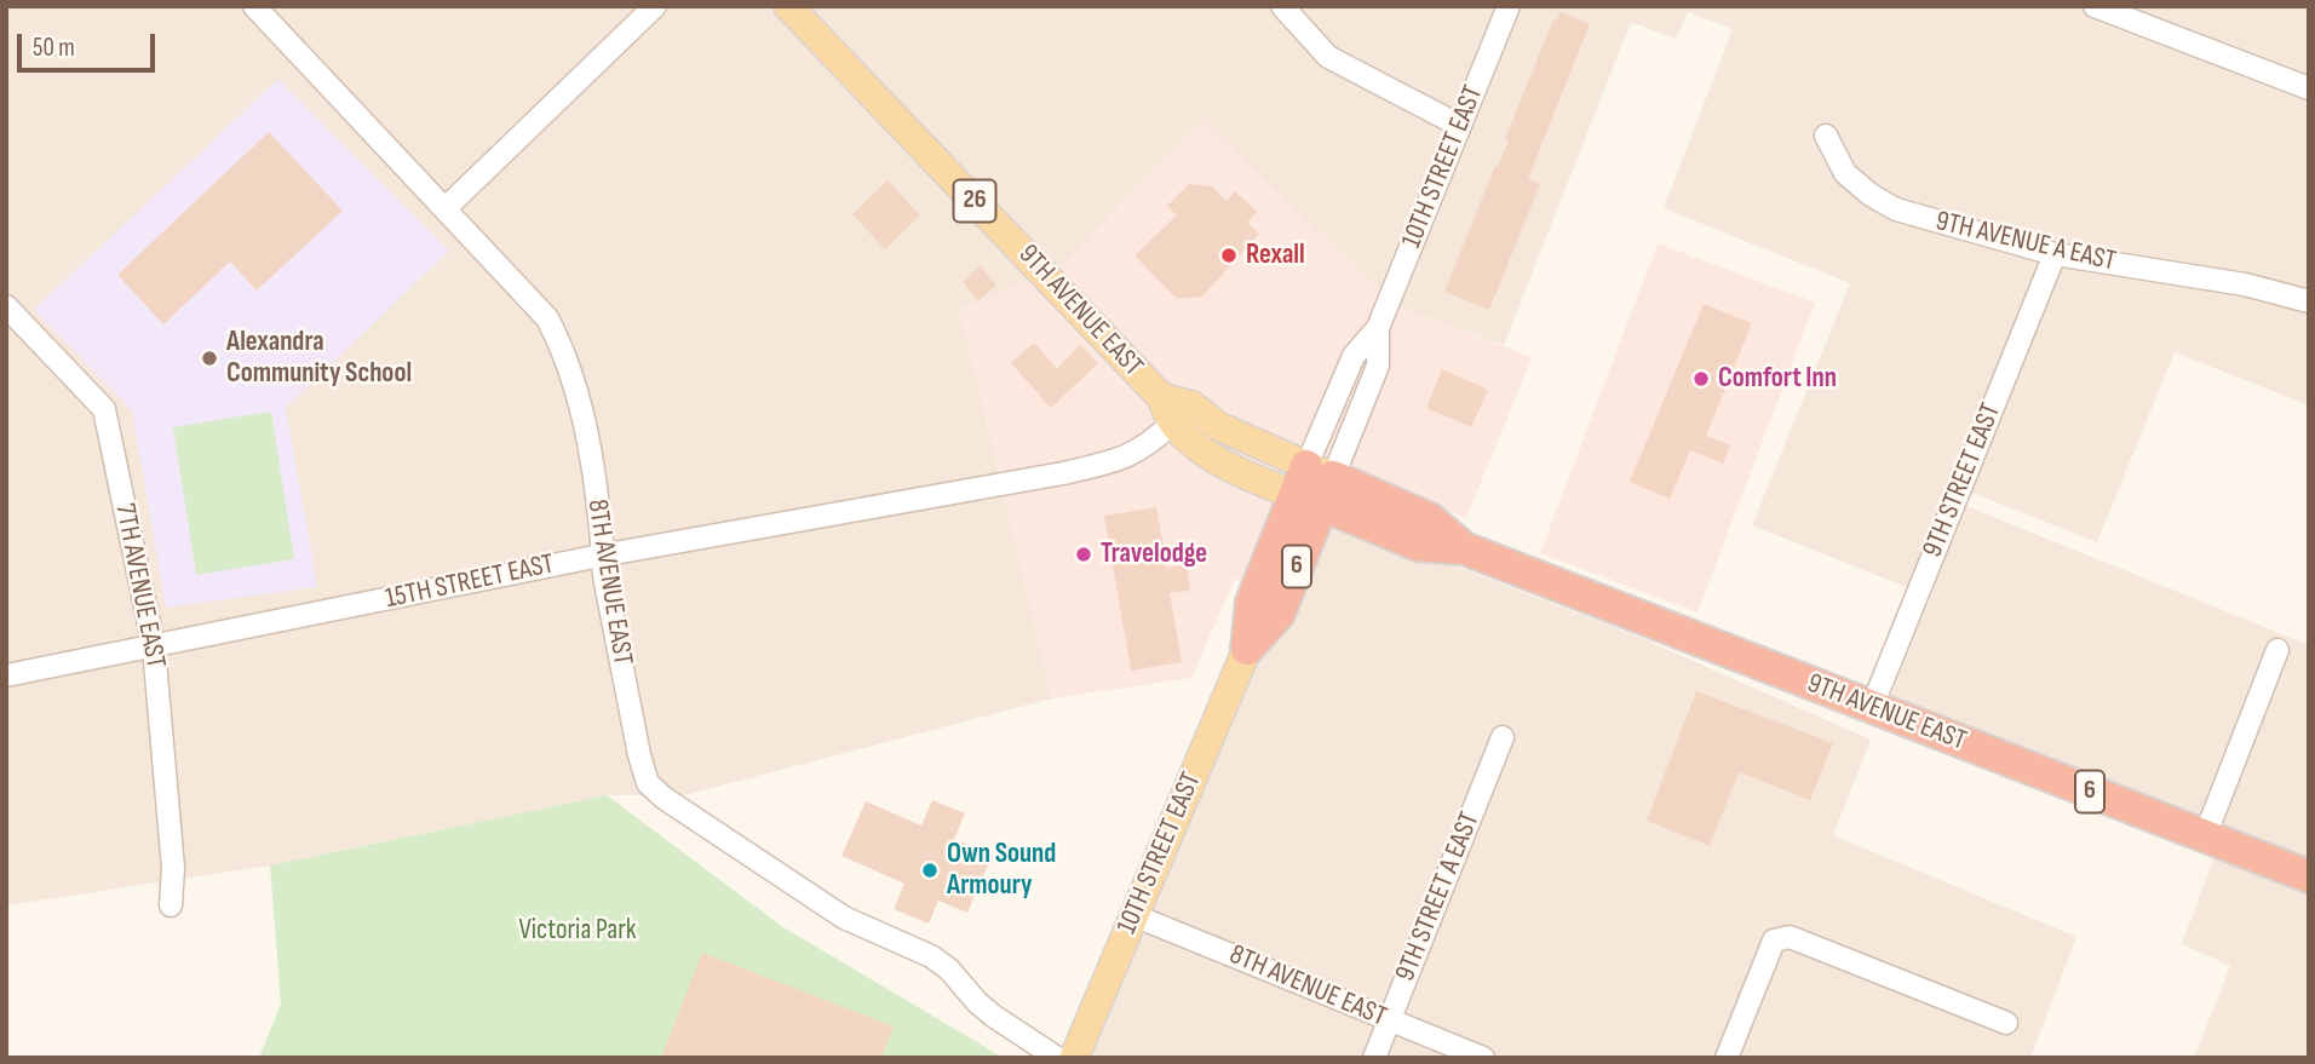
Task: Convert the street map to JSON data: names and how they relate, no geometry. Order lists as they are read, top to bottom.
{
  "streets": {
    "highway": ["10TH STREET EAST", "9TH AVENUE EAST", "6"],
    "main road": ["26"],
    "street": [
      "9TH AVENUE A EAST",
      "9TH STREET EAST",
      "15TH STREET EAST",
      "8TH AVENUE EAST",
      "7TH AVENUE EAST",
      "9TH STREET A EAST"
    ]
  },
  "crossings": [
    ["10TH STREET EAST", "9TH AVENUE EAST"],
    ["10TH STREET EAST", "8TH AVENUE EAST"],
    ["9TH AVENUE A EAST", "9TH STREET EAST"],
    ["9TH AVENUE EAST", "9TH STREET EAST"],
    ["9TH AVENUE EAST", "15TH STREET EAST"],
    ["15TH STREET EAST", "8TH AVENUE EAST"],
    ["15TH STREET EAST", "7TH AVENUE EAST"],
    ["8TH AVENUE EAST", "9TH STREET A EAST"]
  ],
  "parks": ["Victoria Park"],
  "places": [
    "Rexall",
    "Alexandra Community School",
    "Comfort Inn",
    "Travelodge",
    "Own Sound Armoury"
  ],
  "scale_bar": "50 m"
}
